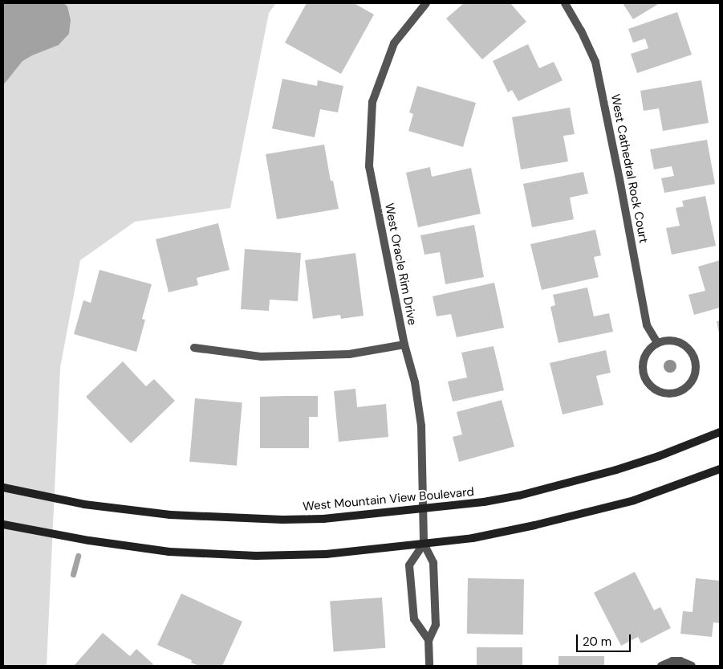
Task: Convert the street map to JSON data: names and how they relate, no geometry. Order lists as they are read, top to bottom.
{
  "streets": {
    "street": ["West Cathedral Rock Court", "West Oracle Rim Drive", "West Mountain View Boulevard"]
  },
  "crossings": [
    ["West Oracle Rim Drive", "West Mountain View Boulevard"]
  ],
  "scale_bar": "20 m"
}
